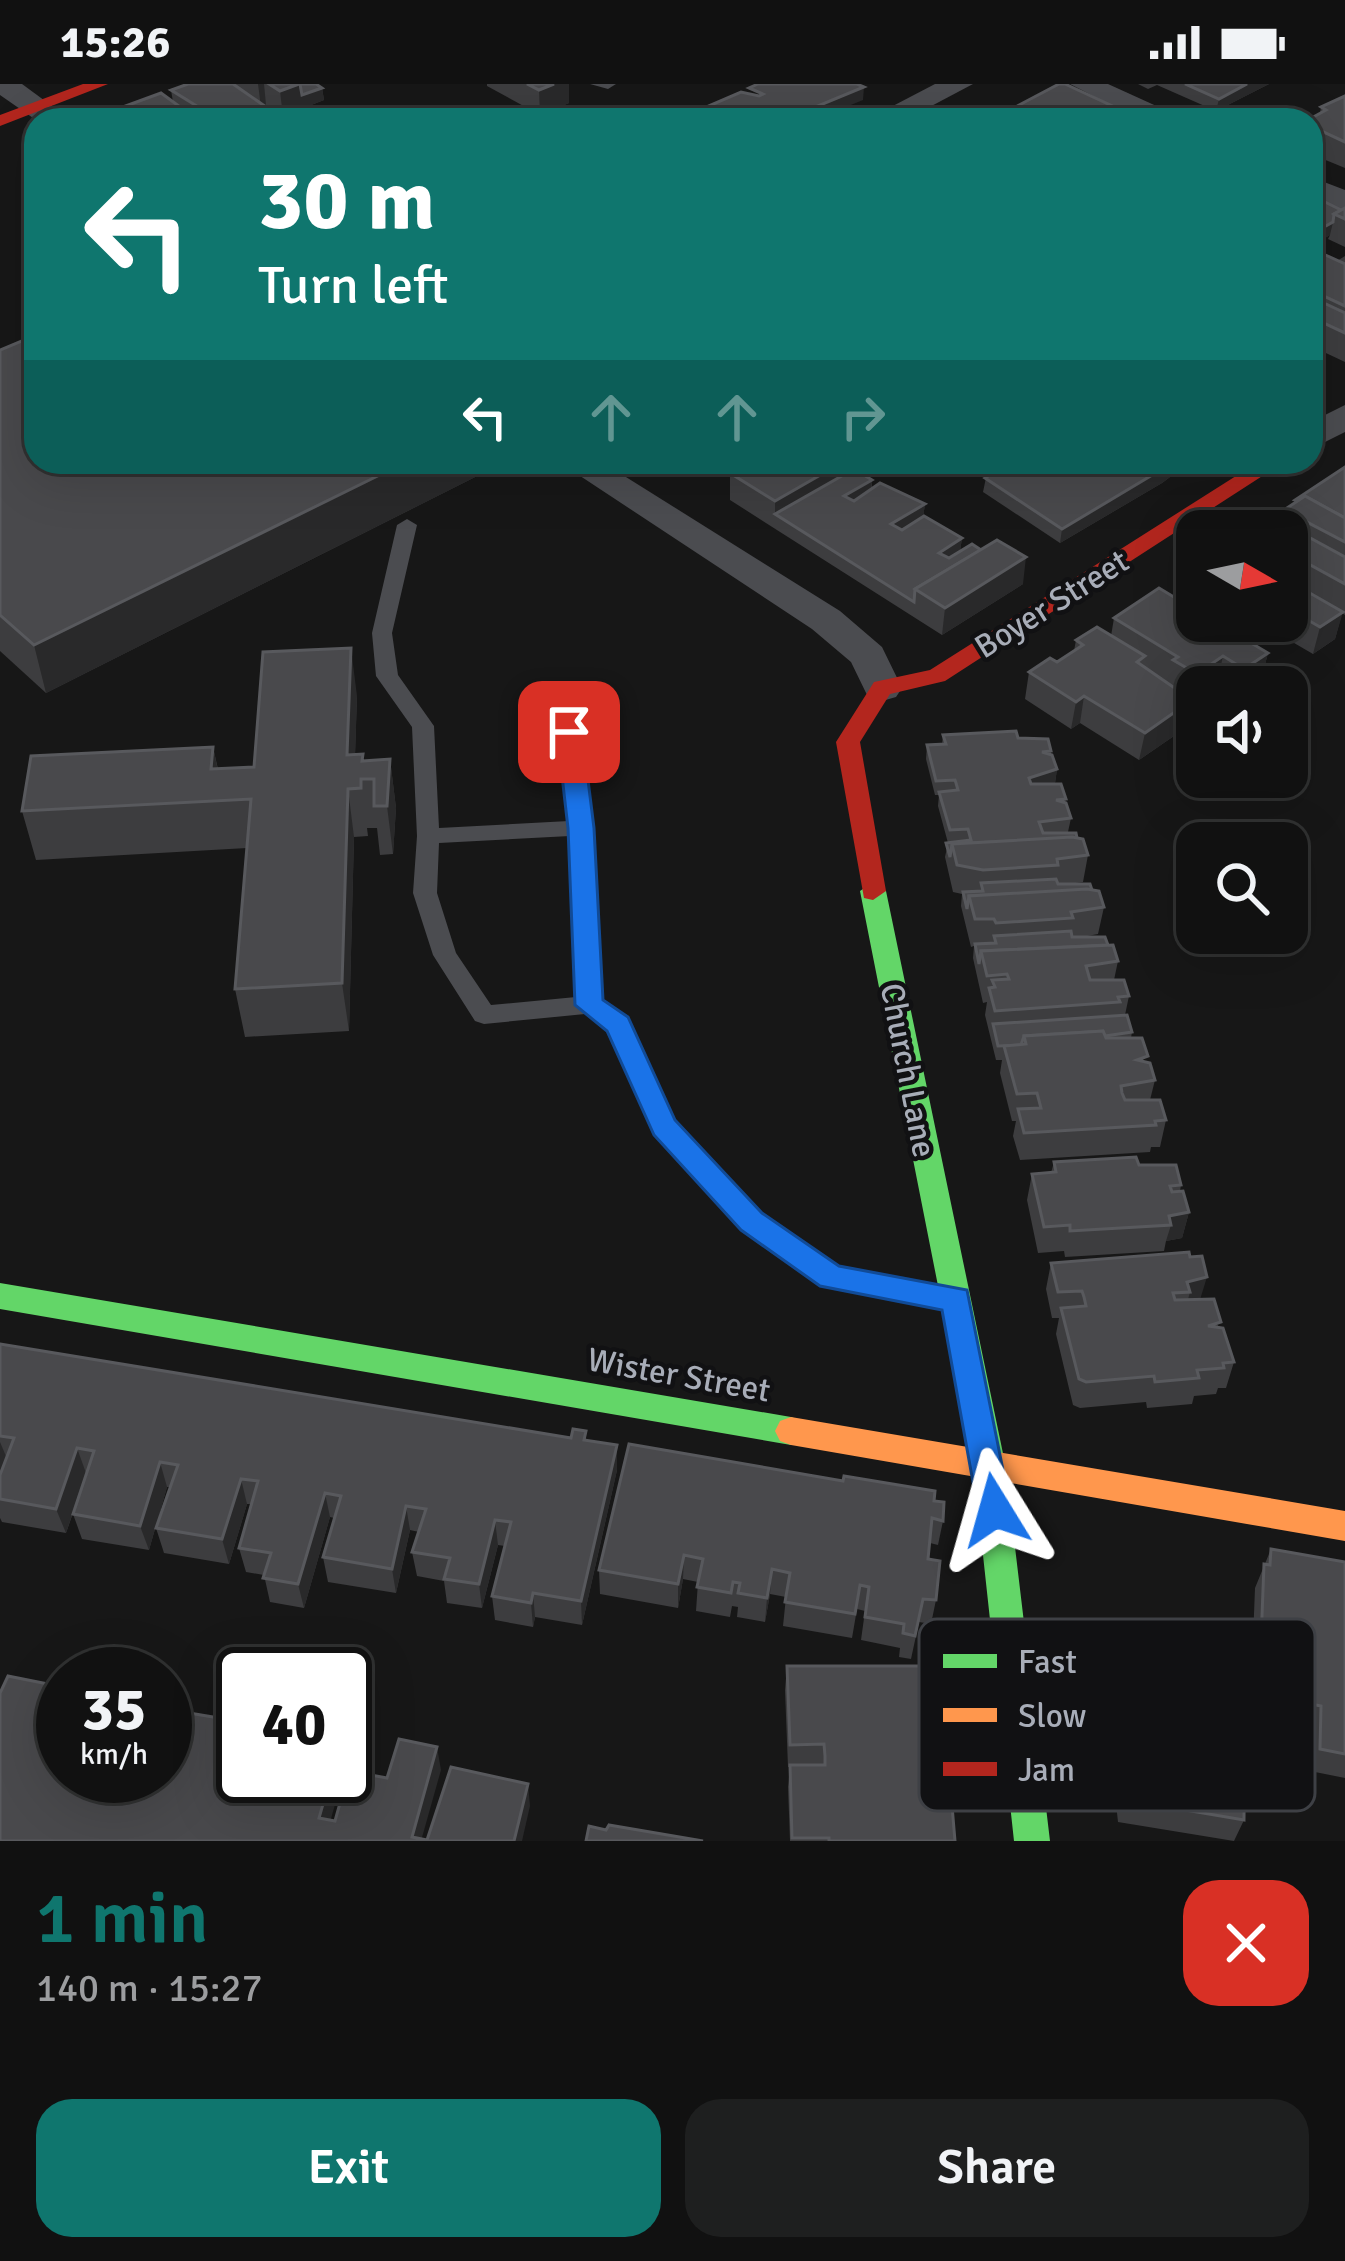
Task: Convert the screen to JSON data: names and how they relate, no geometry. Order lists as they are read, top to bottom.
{
  "streets": {
    "street": ["Boyer Street", "Church Lane", "Wister Street"]
  },
  "crossings": [
    ["Boyer Street", "Church Lane"],
    ["Church Lane", "Wister Street"]
  ],
  "legend": ["Fast", "Slow", "Jam"],
  "north": "right",
  "page": {
    "status": "15:26",
    "turn": ["30 m", "Turn left"],
    "speed": "35 km/h",
    "limit": "40",
    "heading": ["1 min", "140 m · 15:27"],
    "buttons": ["Exit", "Share"]
  }
}
